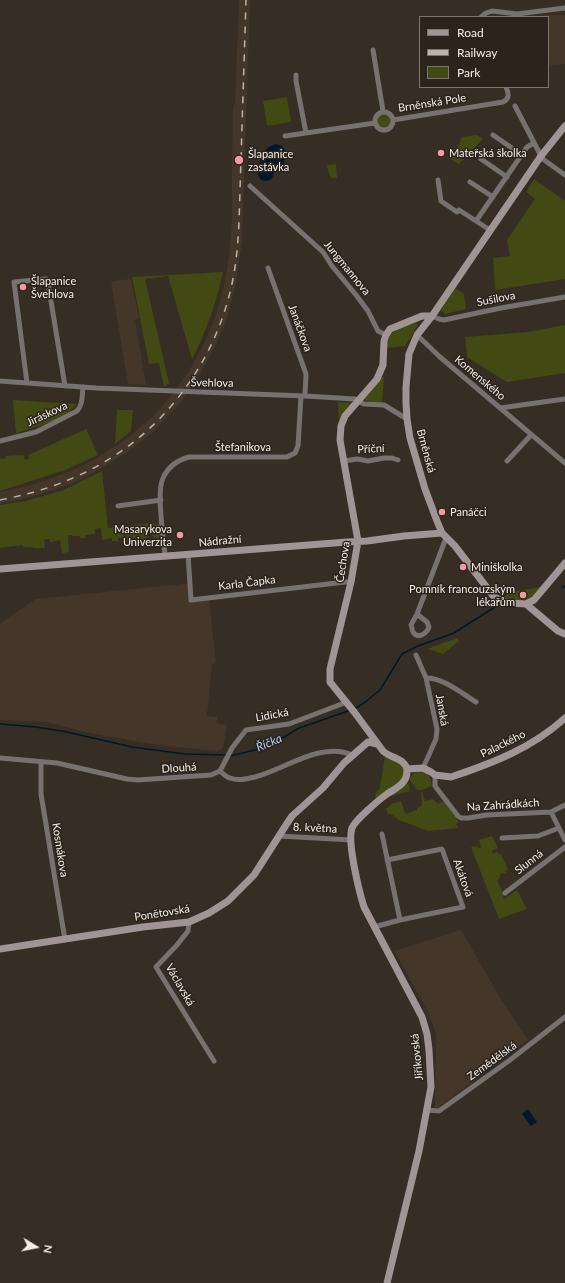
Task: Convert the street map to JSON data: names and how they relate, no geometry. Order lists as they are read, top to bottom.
{
  "streets": {
    "street": [
      "Brněnská Pole",
      "Jungmannova",
      "Sušilova",
      "Janáčkova",
      "Komenského",
      "Švehlova",
      "Jiráskova",
      "Štefanikova",
      "Příční",
      "Brněnská",
      "Nádražní",
      "Čechova",
      "Karla Čapka",
      "Janská",
      "Lidická",
      "Palackého",
      "Dlouhá",
      "Na Zahrádkách",
      "8. května",
      "Kosmákova",
      "Slunná",
      "Akátová",
      "Ponětovská",
      "Václavská",
      "Jiříkovská",
      "Zemědělská"
    ]
  },
  "crossings": [
    ["Jungmannova", "Čechova"],
    ["Sušilova", "Brněnská"],
    ["Janáčkova", "Švehlova"],
    ["Janáčkova", "Štefanikova"],
    ["Komenského", "Brněnská"],
    ["Švehlova", "Jiráskova"],
    ["Švehlova", "Štefanikova"],
    ["Švehlova", "Čechova"],
    ["Štefanikova", "Nádražní"],
    ["Příční", "Čechova"],
    ["Brněnská", "Nádražní"],
    ["Nádražní", "Čechova"],
    ["Nádražní", "Karla Čapka"],
    ["Čechova", "Karla Čapka"],
    ["Čechova", "Lidická"],
    ["Lidická", "Dlouhá"],
    ["Palackého", "Na Zahrádkách"],
    ["Dlouhá", "Kosmákova"],
    ["8. května", "Ponětovská"],
    ["8. května", "Jiříkovská"],
    ["Kosmákova", "Ponětovská"],
    ["Akátová", "Jiříkovská"],
    ["Ponětovská", "Václavská"],
    ["Jiříkovská", "Zemědělská"]
  ],
  "water": ["Říčka"],
  "places": [
    "Mateřská školka",
    "Šlapanice zastávka",
    "Šlapanice Švehlova",
    "Panáčci",
    "Masarykova Univerzita",
    "Miniškolka",
    "Pomník francouzským lékařům"
  ],
  "legend": ["Road", "Railway", "Park"],
  "north": "right"
}
